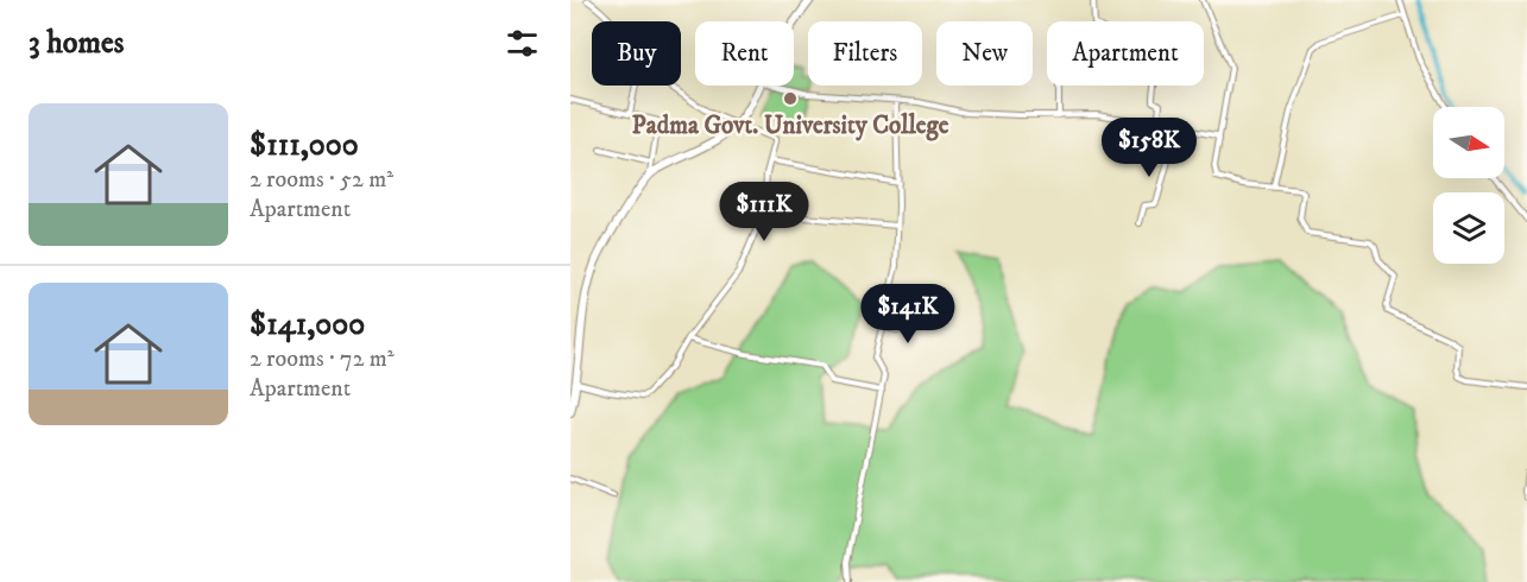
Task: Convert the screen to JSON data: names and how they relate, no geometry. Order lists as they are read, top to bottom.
{
  "places": ["Padma Govt. University College"],
  "north": "right",
  "page": {
    "heading": "3 homes",
    "chip": [
      "Buy",
      "Rent",
      "Filters",
      "New",
      "Apartment"
    ],
    "list": [
      {
        "name": "$111,000",
        "note": "2 rooms · 52 m² · Apartment"
      },
      {
        "name": "$141,000",
        "note": "2 rooms · 72 m² · Apartment"
      }
    ],
    "price": ["$158K", "$111K", "$141K"]
  }
}
